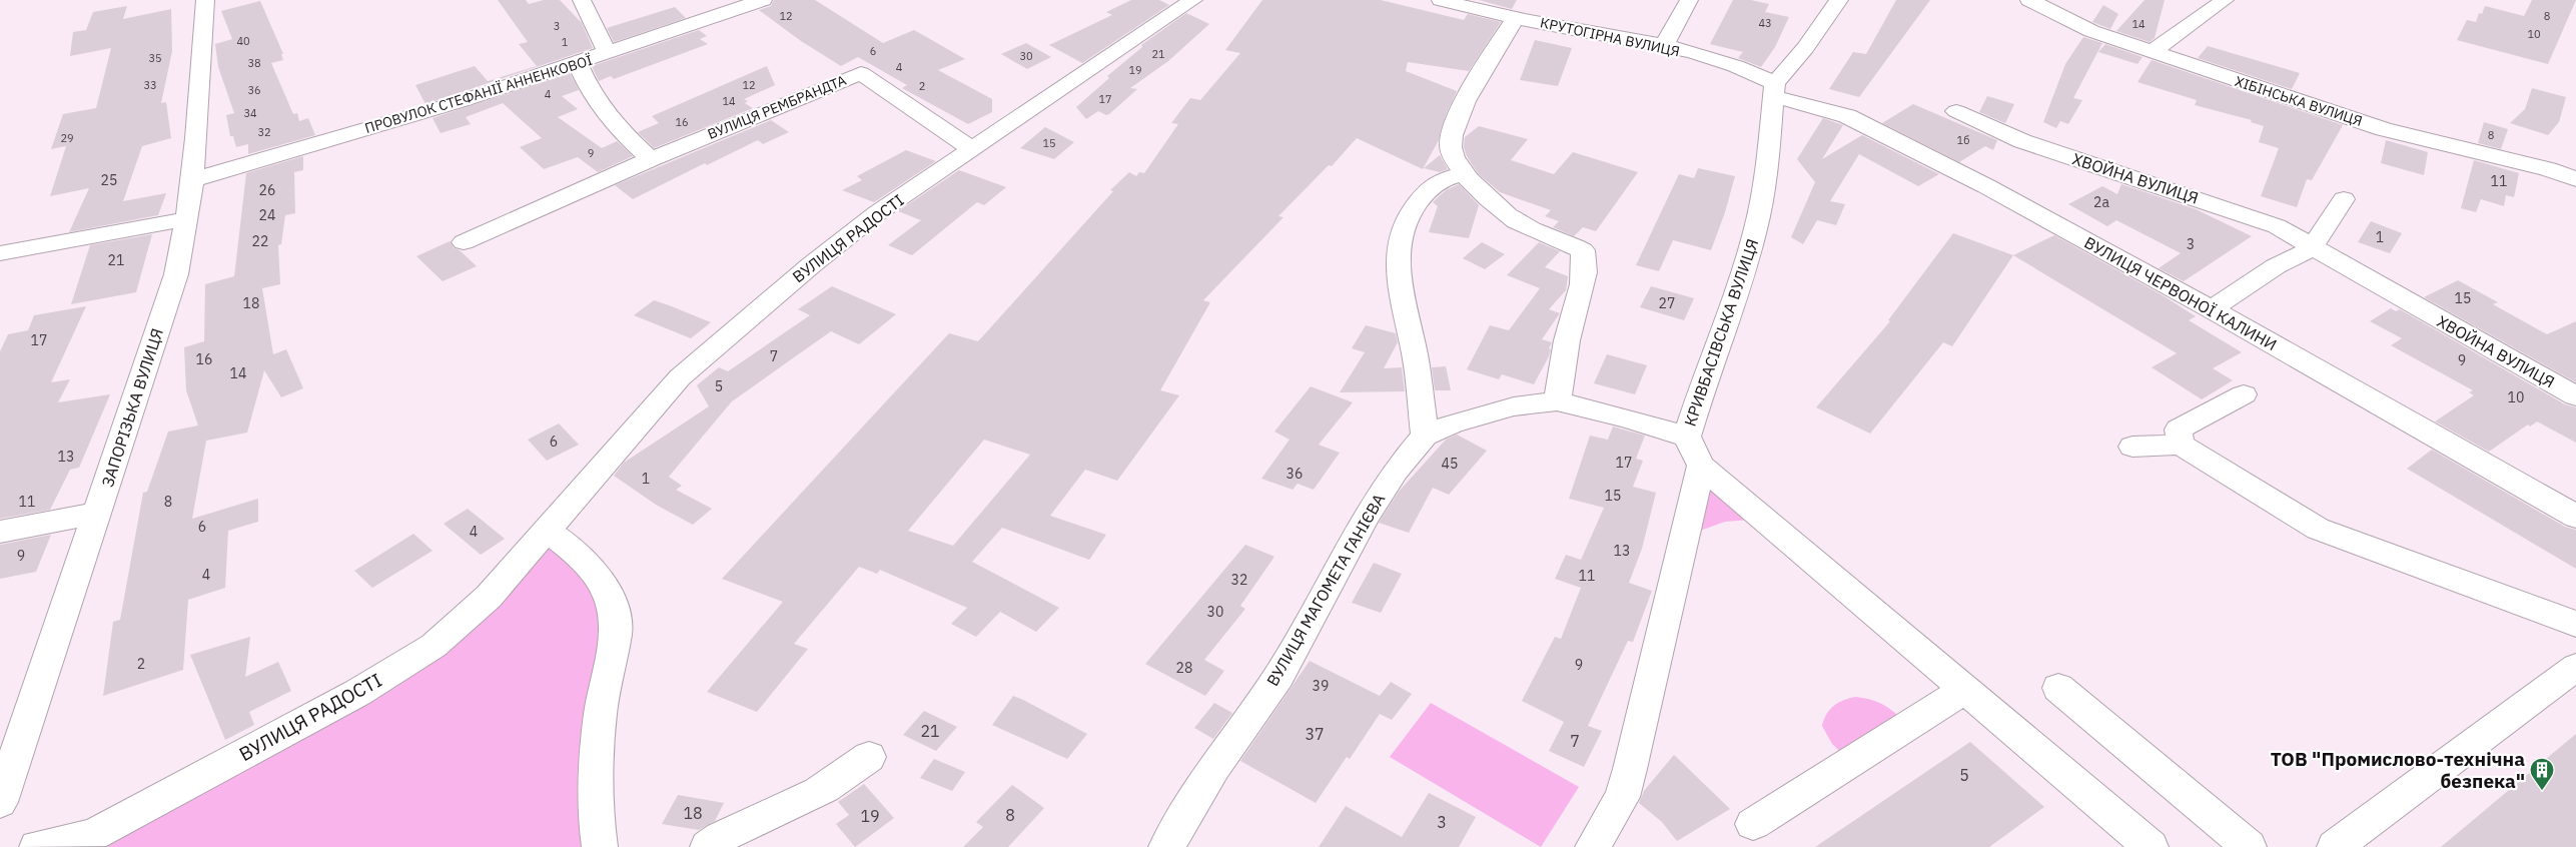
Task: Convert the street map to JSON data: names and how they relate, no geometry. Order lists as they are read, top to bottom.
{
  "streets": {
    "street": [
      "КРУТОГІРНА ВУЛИЦЯ",
      "ПРОВУЛОК СТЕФАНІЇ АННЕНКОВОЇ",
      "ХІБІНСЬКА ВУЛИЦЯ",
      "ВУЛИЦЯ РЕМБРАНДТА",
      "ХВОЙНА ВУЛИЦЯ",
      "ВУЛИЦЯ РАДОСТІ",
      "ВУЛИЦЯ ЧЕРВОНОЇ КАЛИНИ",
      "КРИВБАСІВСЬКА ВУЛИЦЯ",
      "ЗАПОРІЗЬКА ВУЛИЦЯ",
      "ВУЛИЦЯ МАГОМЕТА ГАНІЄВА"
    ]
  },
  "crossings": [
    ["КРУТОГІРНА ВУЛИЦЯ", "ВУЛИЦЯ ЧЕРВОНОЇ КАЛИНИ"],
    ["КРУТОГІРНА ВУЛИЦЯ", "КРИВБАСІВСЬКА ВУЛИЦЯ"],
    ["ПРОВУЛОК СТЕФАНІЇ АННЕНКОВОЇ", "ЗАПОРІЗЬКА ВУЛИЦЯ"],
    ["ВУЛИЦЯ РЕМБРАНДТА", "ВУЛИЦЯ РАДОСТІ"],
    ["ВУЛИЦЯ ЧЕРВОНОЇ КАЛИНИ", "КРИВБАСІВСЬКА ВУЛИЦЯ"],
    ["КРИВБАСІВСЬКА ВУЛИЦЯ", "ВУЛИЦЯ МАГОМЕТА ГАНІЄВА"]
  ],
  "places": {
    "building": ["ТОВ \"Промислово-технічна безпека\""]
  },
  "house_numbers": [
    "12",
    "8",
    "43",
    "14",
    "3",
    "10",
    "40",
    "1",
    "6",
    "21",
    "30",
    "35",
    "38",
    "4",
    "19",
    "33",
    "12",
    "2",
    "36",
    "4",
    "17",
    "14",
    "34",
    "16",
    "32",
    "8",
    "29",
    "1б",
    "15",
    "9",
    "25",
    "11",
    "26",
    "2а",
    "24",
    "1",
    "22",
    "3",
    "21",
    "15",
    "18",
    "27",
    "17",
    "7",
    "16",
    "9",
    "14",
    "5",
    "10",
    "6",
    "13",
    "17",
    "45",
    "36",
    "1",
    "15",
    "11",
    "8",
    "6",
    "4",
    "13",
    "9",
    "4",
    "11",
    "32",
    "30",
    "2",
    "9",
    "28",
    "39",
    "21",
    "37",
    "7",
    "5",
    "18",
    "8",
    "19",
    "3"
  ]
}
